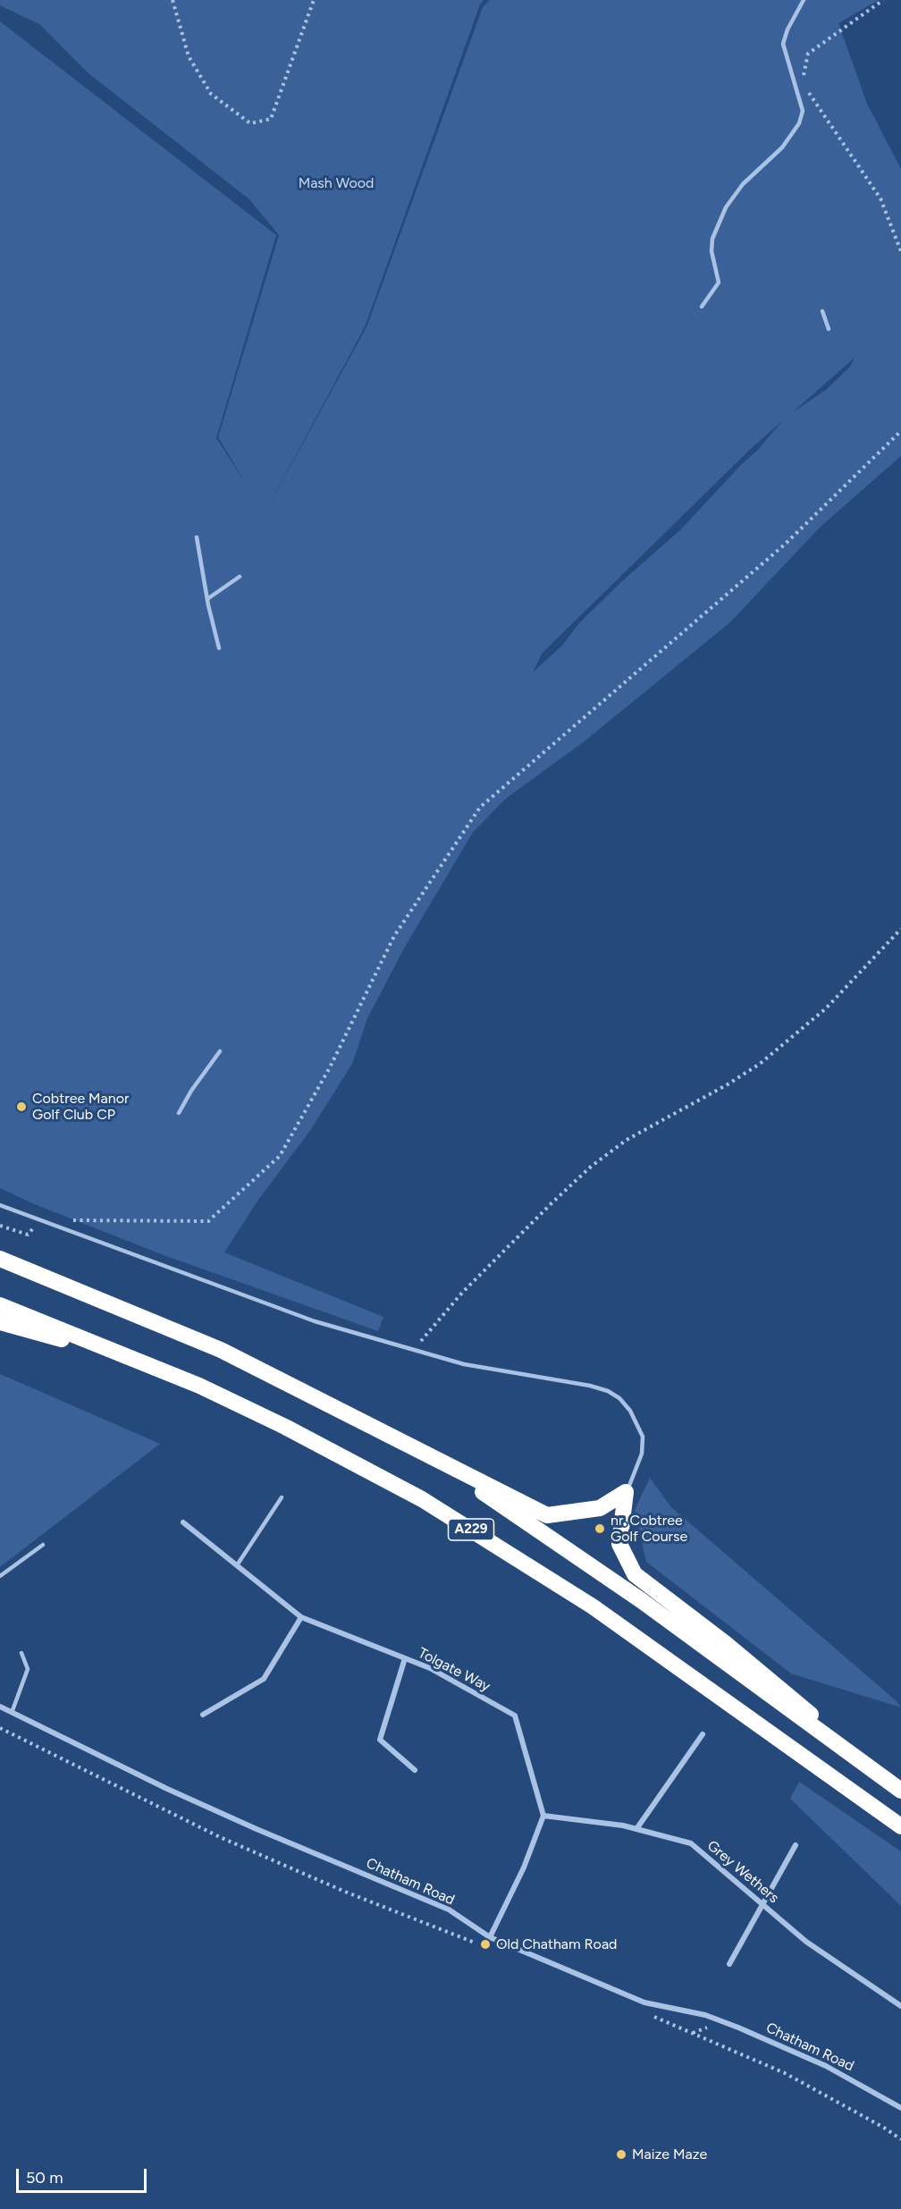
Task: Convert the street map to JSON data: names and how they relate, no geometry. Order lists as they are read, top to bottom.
{
  "streets": {
    "highway": ["A229"],
    "street": ["Tolgate Way", "Grey Wethers", "Chatham Road"]
  },
  "crossings": [
    ["Tolgate Way", "Grey Wethers"]
  ],
  "parks": ["Mash Wood"],
  "places": [
    "Cobtree Manor Golf Club CP",
    "nr. Cobtree Golf Course",
    "Old Chatham Road",
    "Maize Maze"
  ],
  "scale_bar": "50 m"
}
